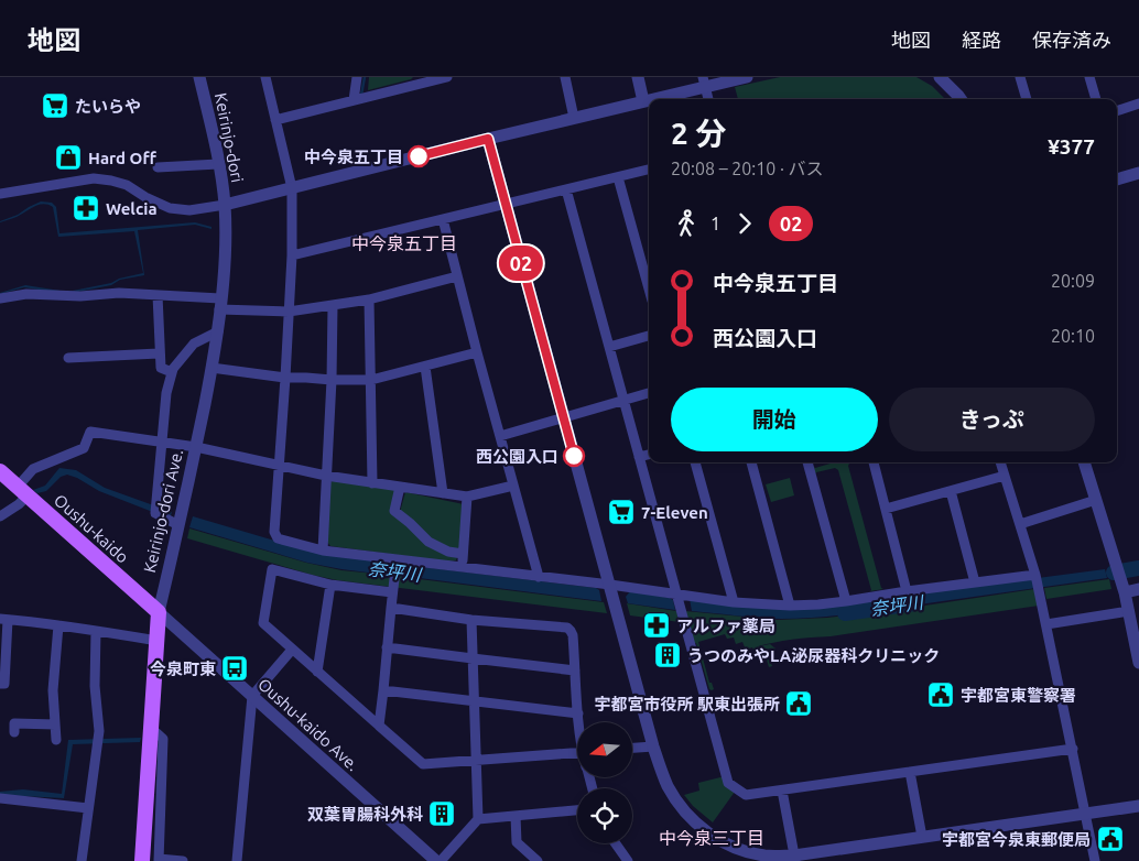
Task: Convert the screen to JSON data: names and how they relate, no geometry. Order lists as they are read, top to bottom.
{
  "streets": {
    "main road": ["Keirinjo-dori Ave.", "Oushu-kaido"],
    "street": ["Keirinjo-dori", "Oushu-kaido Ave."]
  },
  "crossings": [
    ["Keirinjo-dori", "Keirinjo-dori Ave."],
    ["Keirinjo-dori Ave.", "Oushu-kaido"],
    ["Keirinjo-dori Ave.", "Oushu-kaido Ave."],
    ["Oushu-kaido", "Oushu-kaido Ave."]
  ],
  "districts": ["中今泉五丁目", "中今泉三丁目"],
  "water": ["奈坪川"],
  "places": {
    "supermarket": ["たいらや", "7-Eleven"],
    "other": ["中今泉五丁目", "西公園入口"],
    "shop": ["Hard Off"],
    "pharmacy": ["Welcia", "アルファ薬局"],
    "building": ["うつのみやLA泌尿器科クリニック", "双葉胃腸科外科"],
    "bus stop": ["今泉町東"],
    "public building": ["宇都宮東警察署", "宇都宮市役所 駅東出張所", "宇都宮今泉東郵便局"]
  },
  "lines": ["bus line 02"],
  "north": "left",
  "page": {
    "header": "地図",
    "nav": ["地図", "経路", "保存済み"],
    "on_map": "02",
    "heading": ["2 分", "20:08 – 20:10 · バス", "¥377"],
    "legs": ["1", "02"],
    "list": [
      {
        "name": "中今泉五丁目",
        "value": "20:09"
      },
      {
        "name": "西公園入口",
        "value": "20:10"
      }
    ],
    "buttons": ["開始", "きっぷ"]
  }
}
